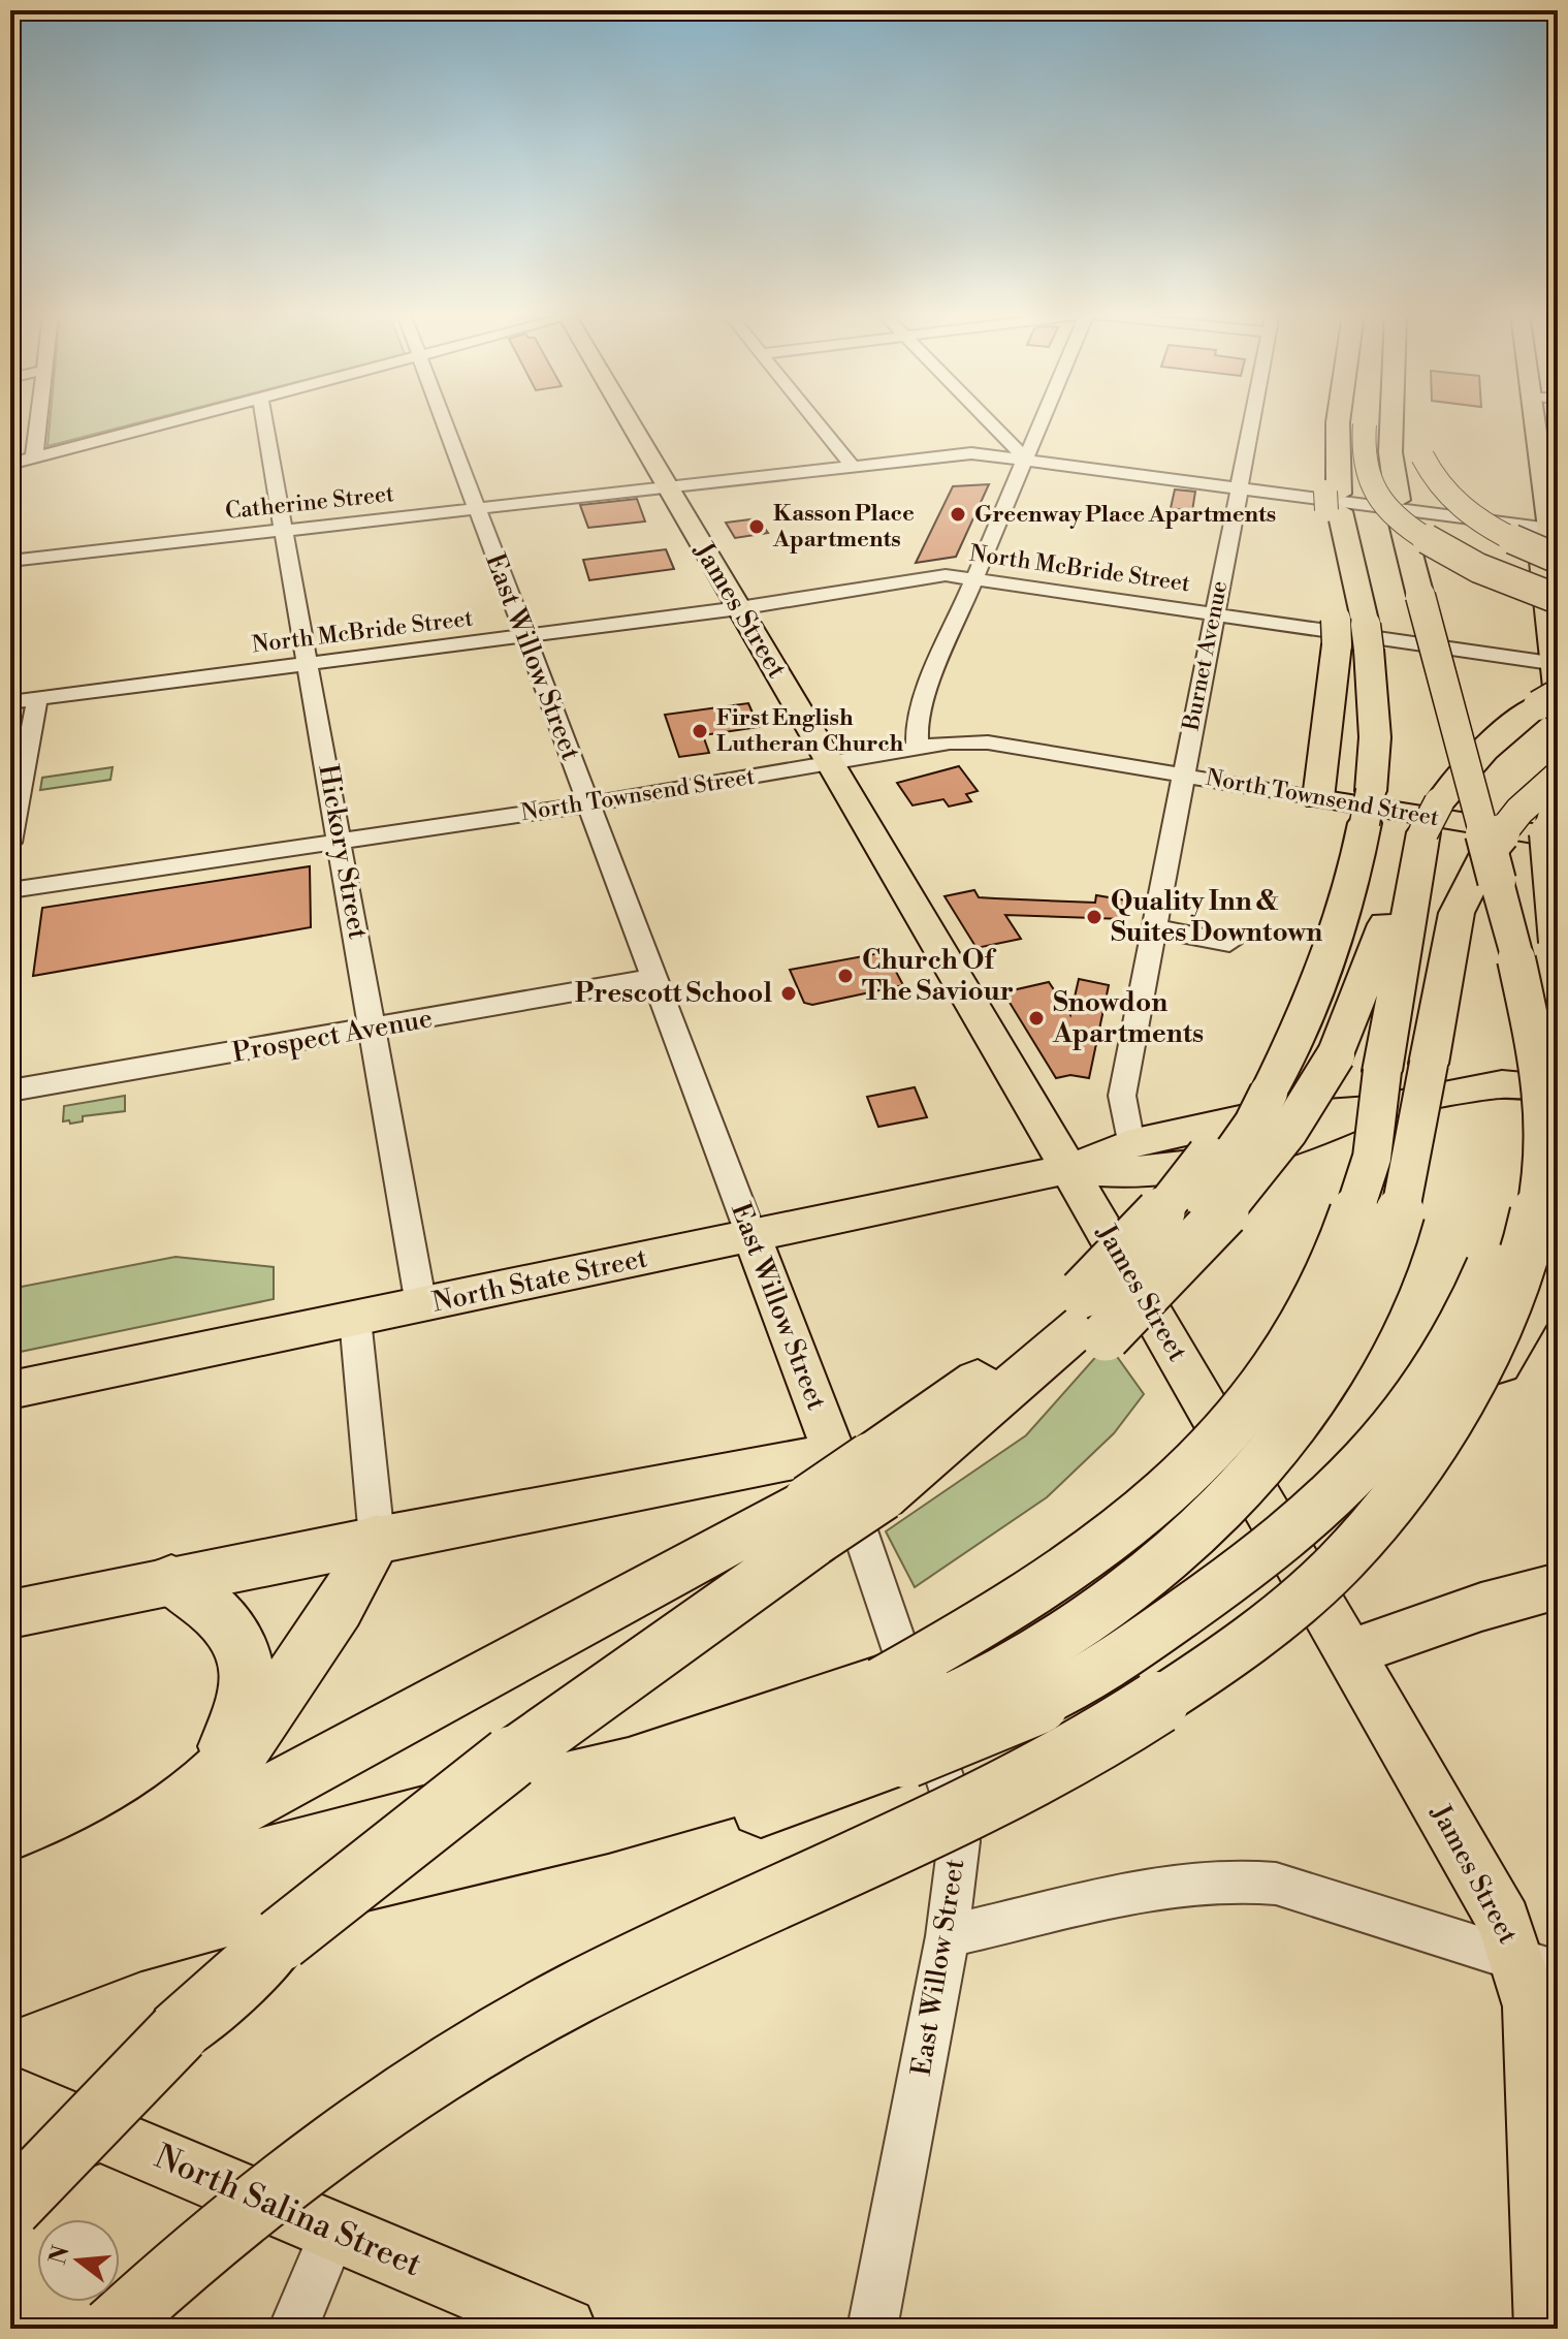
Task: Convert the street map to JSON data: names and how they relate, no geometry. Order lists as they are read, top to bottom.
{
  "streets": {
    "main road": [
      "James Street",
      "East Willow Street",
      "North Townsend Street",
      "North State Street",
      "North Salina Street"
    ],
    "street": [
      "Catherine Street",
      "North McBride Street",
      "Burnet Avenue",
      "Hickory Street",
      "Prospect Avenue"
    ]
  },
  "crossings": [
    ["Catherine Street", "James Street"],
    ["Catherine Street", "Burnet Avenue"],
    ["Catherine Street", "East Willow Street"],
    ["Catherine Street", "Hickory Street"],
    ["North McBride Street", "James Street"],
    ["North McBride Street", "Burnet Avenue"],
    ["North McBride Street", "East Willow Street"],
    ["North McBride Street", "Hickory Street"],
    ["James Street", "North Townsend Street"],
    ["James Street", "North State Street"],
    ["Burnet Avenue", "North Townsend Street"],
    ["Burnet Avenue", "North State Street"],
    ["East Willow Street", "North Townsend Street"],
    ["East Willow Street", "Prospect Avenue"],
    ["East Willow Street", "North State Street"],
    ["North Townsend Street", "Hickory Street"],
    ["Hickory Street", "Prospect Avenue"],
    ["Hickory Street", "North State Street"]
  ],
  "places": [
    "Greenway Place Apartments",
    "Kasson Place Apartments",
    "First English Lutheran Church",
    "Quality Inn & Suites Downtown",
    "Church Of The Saviour",
    "Prescott School",
    "Snowdon Apartments"
  ],
  "north": "left"
}
